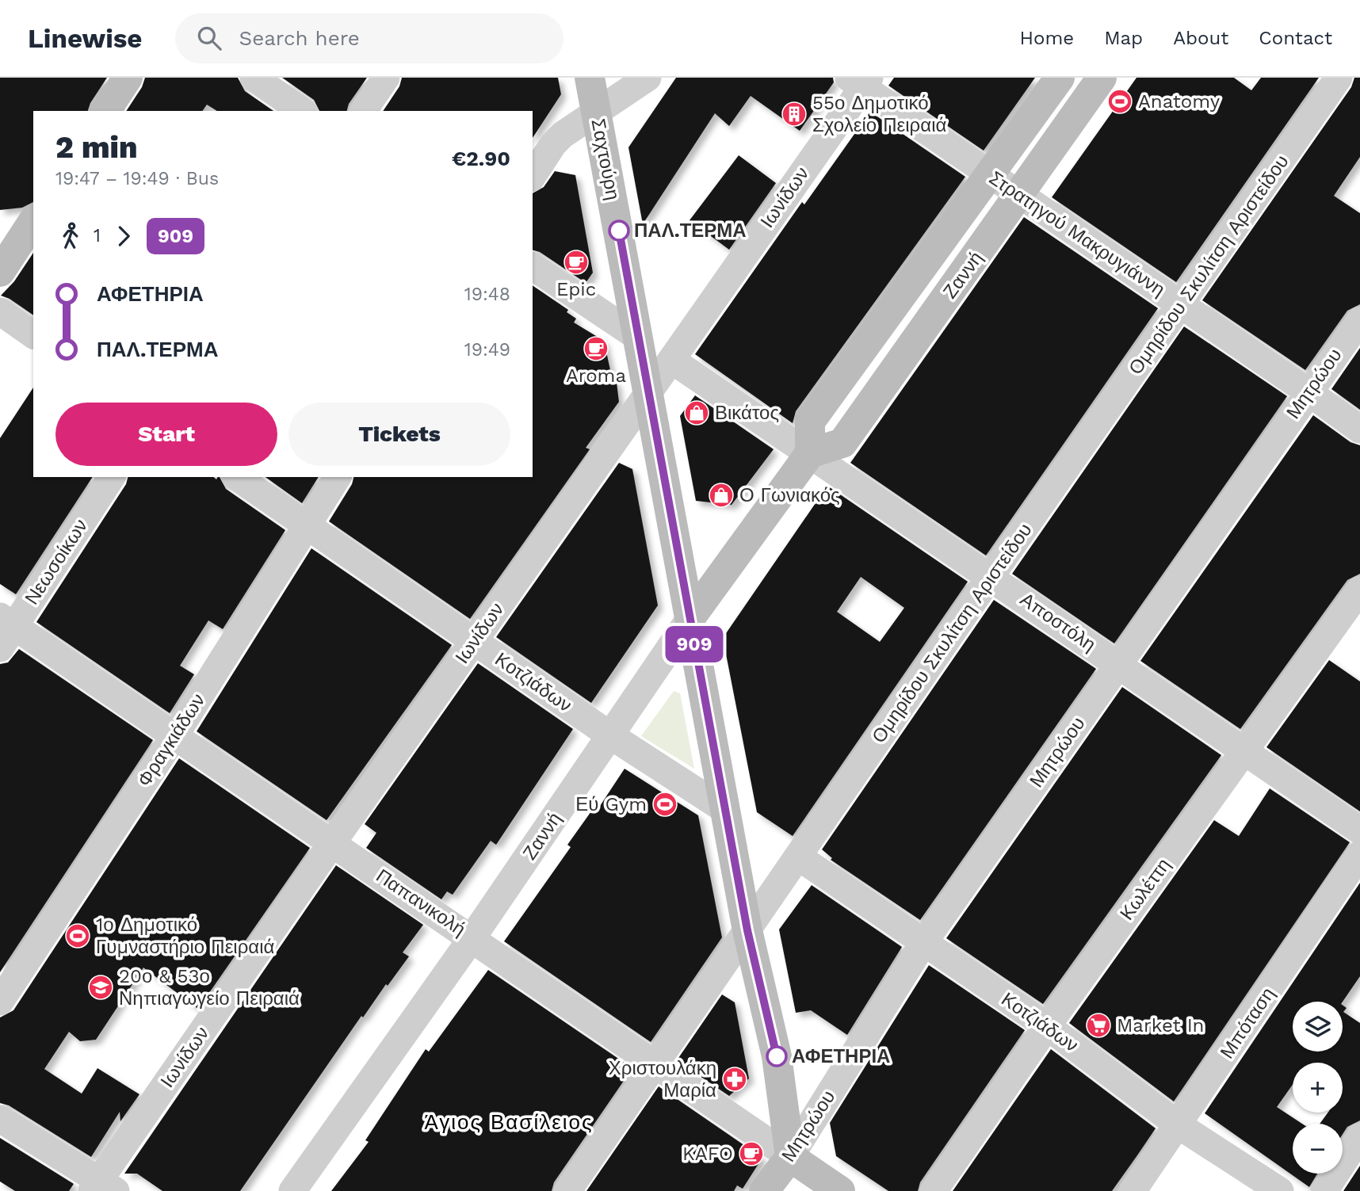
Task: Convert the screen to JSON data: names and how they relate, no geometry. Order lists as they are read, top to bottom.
{
  "streets": {
    "street": [
      "Σαχτούρη",
      "Ιωνίδων",
      "Στρατηγού Μακρυγιάννη",
      "Ομηρίδου Σκυλίτση Αριστείδου",
      "Ζαννή",
      "Μητρώου",
      "Νεωσοίκων",
      "Αποστόλη",
      "Κοτζιάδων",
      "Φραγκιάδων",
      "Κωλέττη",
      "Παπανικολή",
      "Μπόταση"
    ]
  },
  "crossings": [
    ["Σαχτούρη", "Ιωνίδων"],
    ["Σαχτούρη", "Ομηρίδου Σκυλίτση Αριστείδου"],
    ["Σαχτούρη", "Ζαννή"],
    ["Σαχτούρη", "Μητρώου"],
    ["Σαχτούρη", "Κοτζιάδων"],
    ["Σαχτούρη", "Παπανικολή"],
    ["Ιωνίδων", "Στρατηγού Μακρυγιάννη"],
    ["Ιωνίδων", "Αποστόλη"],
    ["Ιωνίδων", "Κοτζιάδων"],
    ["Ιωνίδων", "Παπανικολή"],
    ["Στρατηγού Μακρυγιάννη", "Ομηρίδου Σκυλίτση Αριστείδου"],
    ["Στρατηγού Μακρυγιάννη", "Ζαννή"],
    ["Στρατηγού Μακρυγιάννη", "Μητρώου"],
    ["Ομηρίδου Σκυλίτση Αριστείδου", "Αποστόλη"],
    ["Ομηρίδου Σκυλίτση Αριστείδου", "Κοτζιάδων"],
    ["Ομηρίδου Σκυλίτση Αριστείδου", "Παπανικολή"],
    ["Ζαννή", "Αποστόλη"],
    ["Ζαννή", "Κοτζιάδων"],
    ["Ζαννή", "Παπανικολή"],
    ["Μητρώου", "Αποστόλη"],
    ["Μητρώου", "Κοτζιάδων"],
    ["Μητρώου", "Παπανικολή"],
    ["Νεωσοίκων", "Παπανικολή"],
    ["Αποστόλη", "Κωλέττη"],
    ["Κοτζιάδων", "Φραγκιάδων"],
    ["Κοτζιάδων", "Κωλέττη"],
    ["Κοτζιάδων", "Μπόταση"],
    ["Φραγκιάδων", "Παπανικολή"]
  ],
  "districts": ["Άγιος Βασίλειος"],
  "places": {
    "sports": ["Anatomy", "Εύ Gym", "1ο Δημοτικό Γυμναστήριο Πειραιά"],
    "building": ["55ο Δημοτικό Σχολείο Πειραιά"],
    "other": ["ΠΑΛ.ΤΕΡΜΑ", "ΑΦΕΤΗΡΙΑ"],
    "cafe": ["Epic", "Aroma", "KAFO"],
    "shop": ["Βικάτος", "Ο Γωνιακός"],
    "school or university": ["20ο & 53ο Νηπιαγωγείο Πειραιά"],
    "supermarket": ["Market In"],
    "pharmacy": ["Χριστουλάκη Μαρία"]
  },
  "lines": ["bus line 909"],
  "page": {
    "header": "Linewise",
    "search": "Search here",
    "nav": [
      "Home",
      "Map",
      "About",
      "Contact"
    ],
    "on_map": "909",
    "heading": ["2 min", "19:47 – 19:49 · Bus", "€2.90"],
    "legs": ["1", "909"],
    "list": [
      {
        "name": "ΑΦΕΤΗΡΙΑ",
        "value": "19:48"
      },
      {
        "name": "ΠΑΛ.ΤΕΡΜΑ",
        "value": "19:49"
      }
    ],
    "buttons": ["Start", "Tickets"],
    "map_buttons": ["+", "−"]
  }
}
